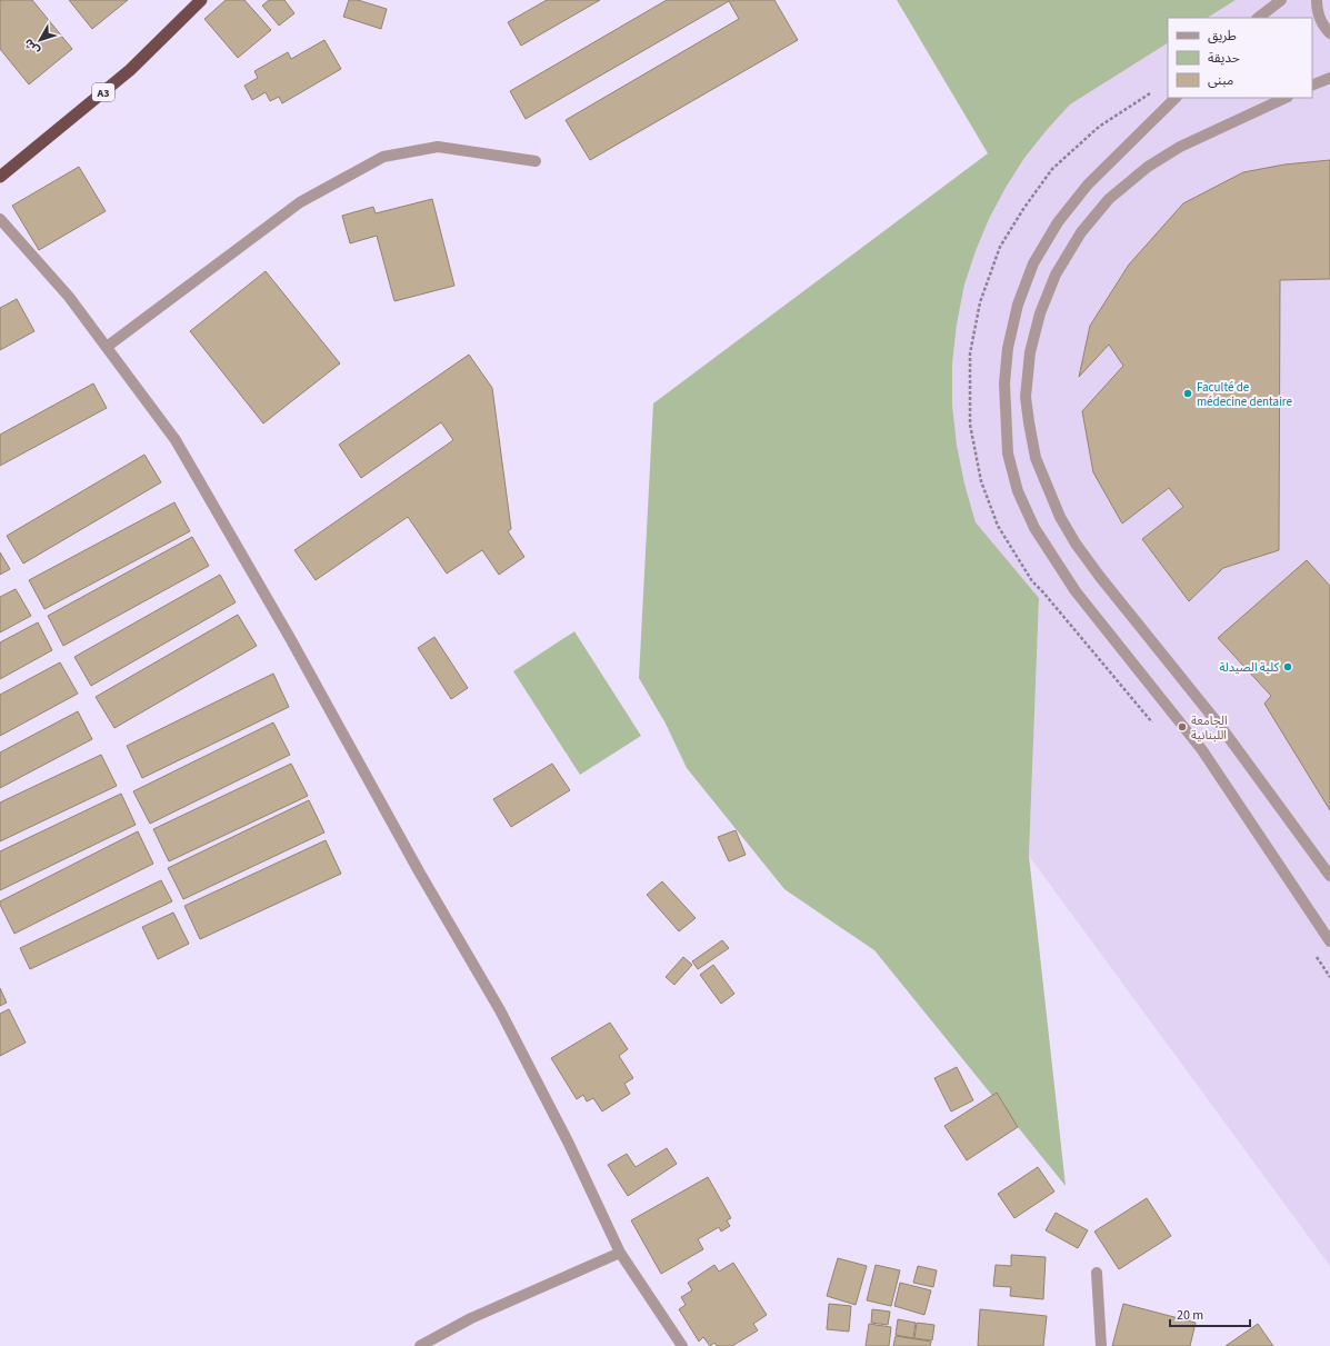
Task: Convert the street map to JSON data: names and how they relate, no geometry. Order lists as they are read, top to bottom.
{
  "streets": {
    "highway": ["A3"]
  },
  "places": ["Faculté de médecine dentaire", "كلية الصيدلة", "الجامعة اللبنانية"],
  "legend": ["طريق", "حديقة", "مبنى"],
  "scale_bar": "20 m",
  "north": "bottom left"
}
